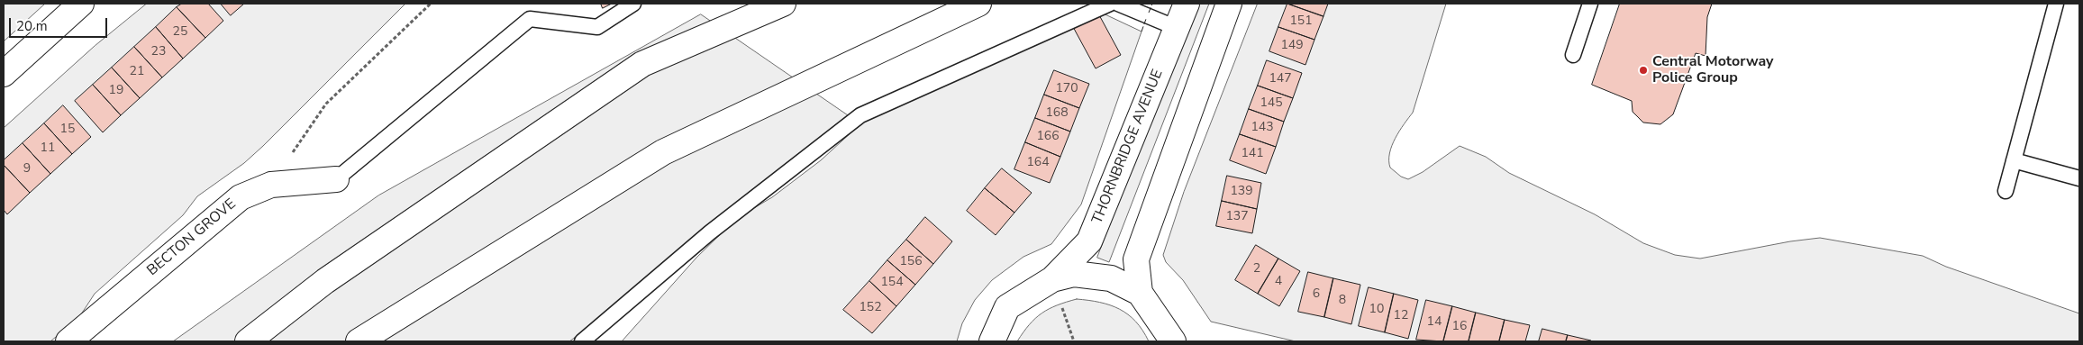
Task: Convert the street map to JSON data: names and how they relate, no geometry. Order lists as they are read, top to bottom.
{
  "streets": {
    "main road": ["THORNBRIDGE AVENUE", "BECTON GROVE"]
  },
  "places": ["Central Motorway Police Group"],
  "house_numbers": [
    "151",
    "25",
    "149",
    "23",
    "21",
    "147",
    "170",
    "19",
    "145",
    "168",
    "143",
    "15",
    "166",
    "11",
    "141",
    "164",
    "9",
    "139",
    "137",
    "156",
    "2",
    "4",
    "154",
    "6",
    "8",
    "152",
    "10",
    "12",
    "14",
    "16"
  ],
  "scale_bar": "20 m"
}
